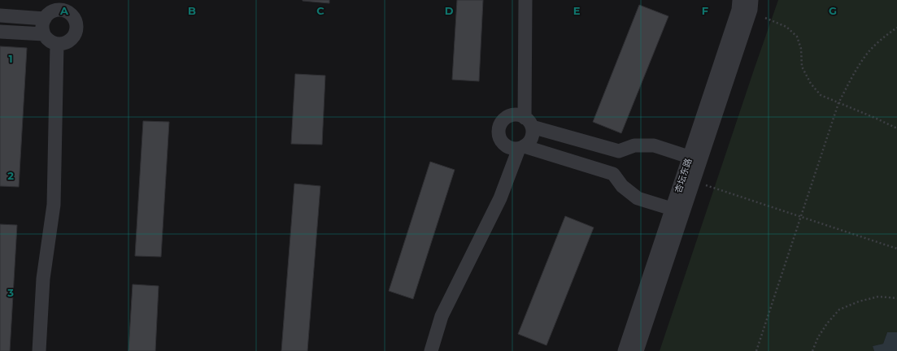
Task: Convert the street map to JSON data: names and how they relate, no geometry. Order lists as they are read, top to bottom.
{
  "streets": {
    "street": ["杏坛东路"]
  },
  "grid": {
    "columns": [
      "A",
      "B",
      "C",
      "D",
      "E",
      "F",
      "G"
    ],
    "rows": ["1", "2", "3"]
  }
}
